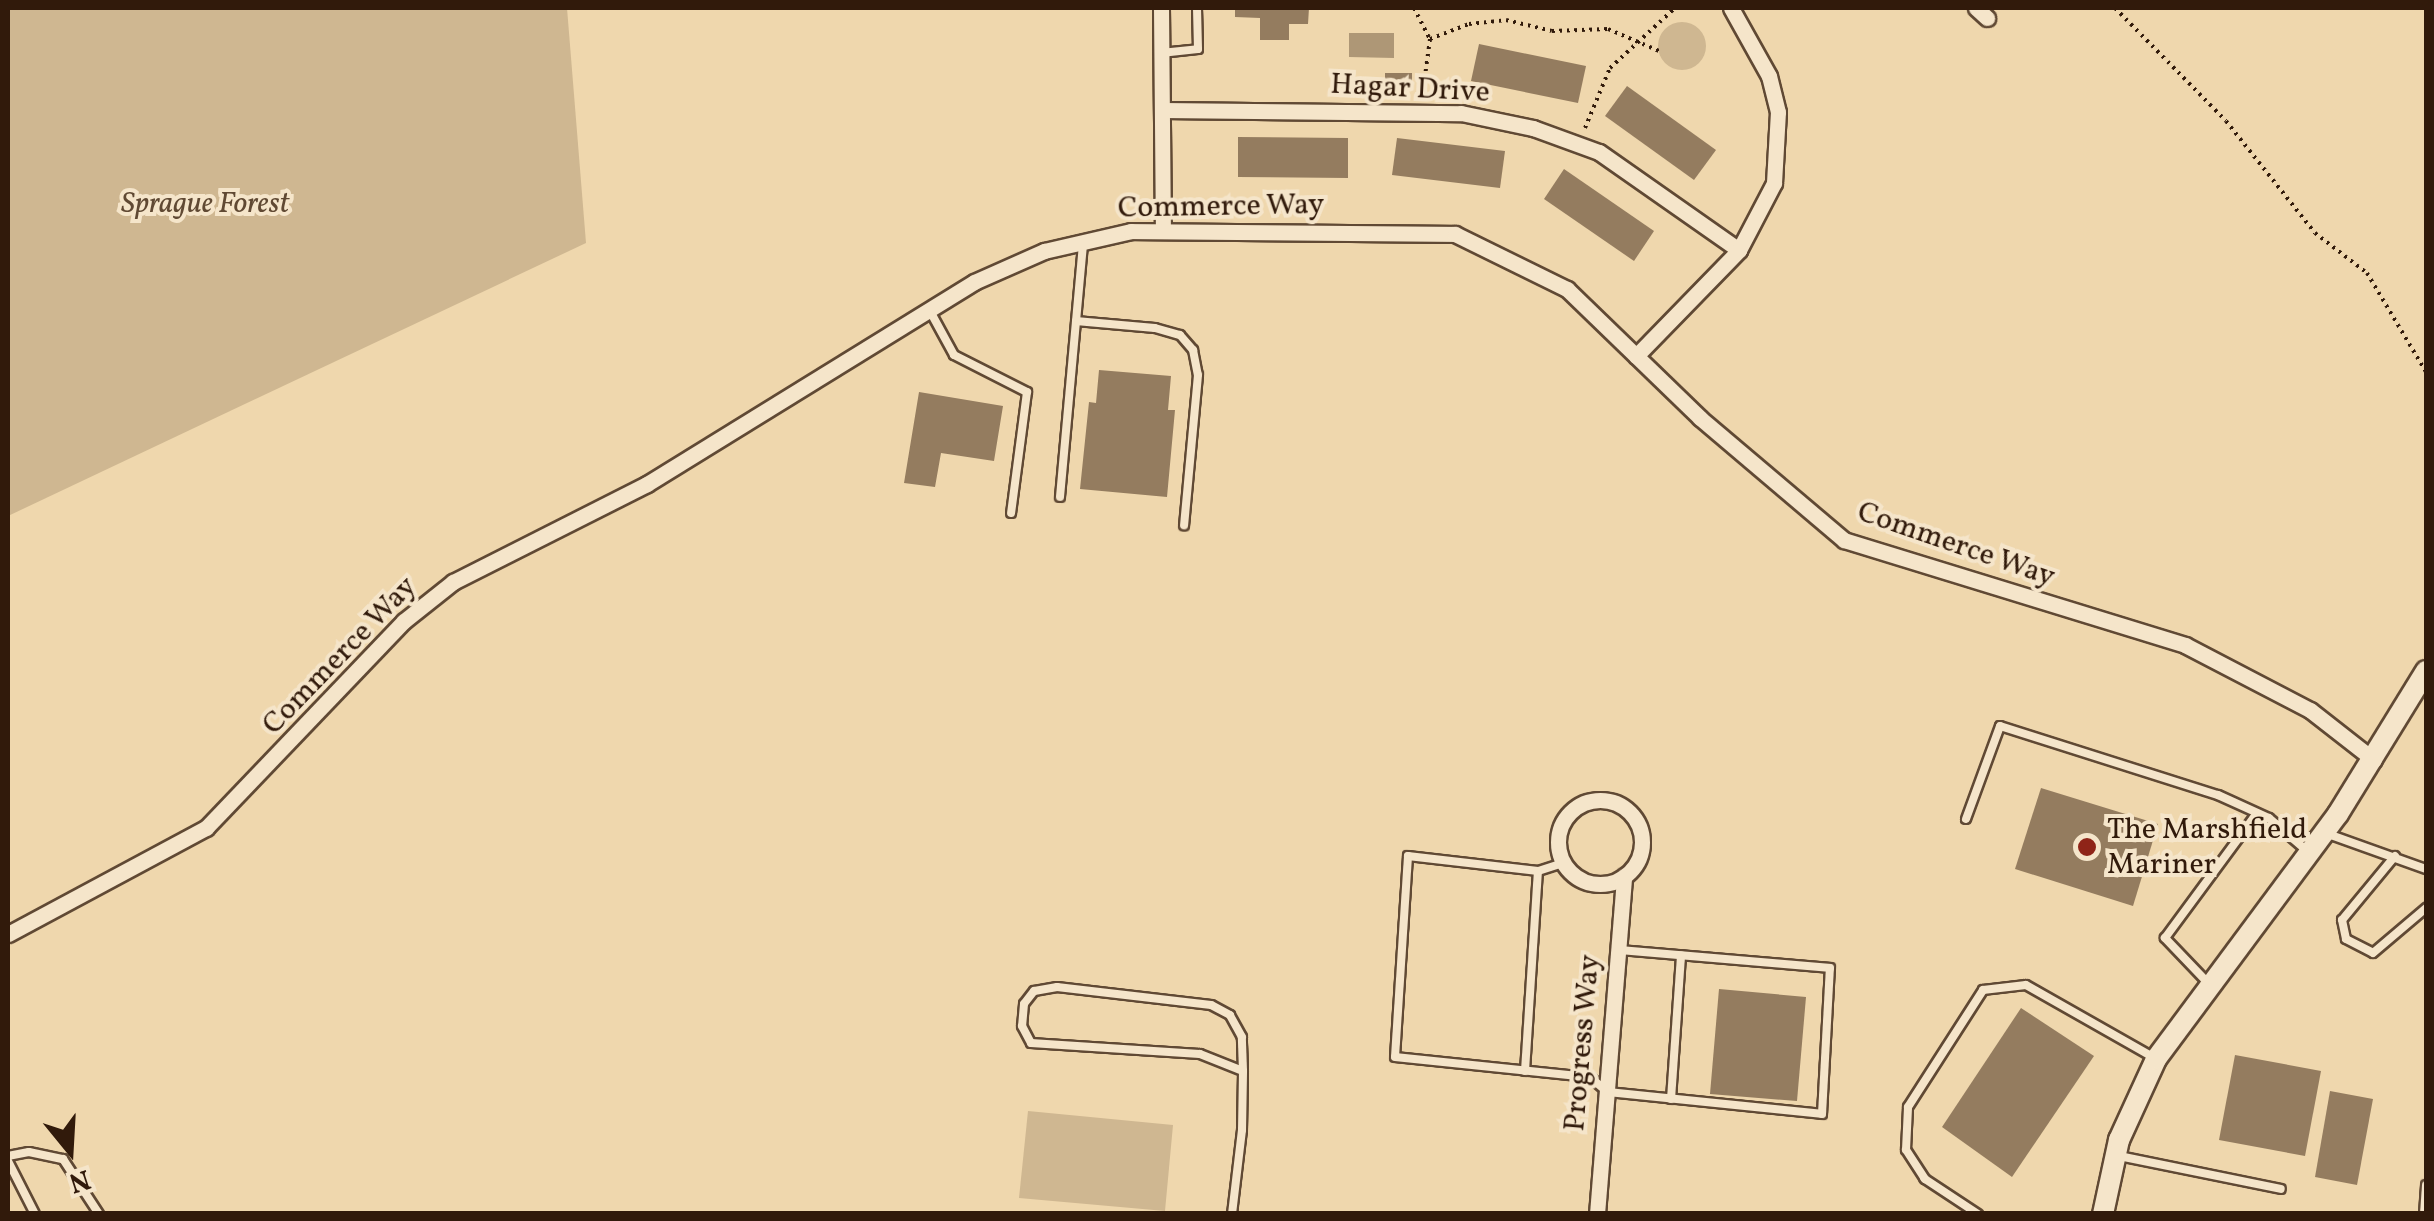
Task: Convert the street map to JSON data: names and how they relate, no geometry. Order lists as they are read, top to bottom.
{
  "streets": {
    "street": ["Hagar Drive", "Commerce Way", "Progress Way"]
  },
  "parks": ["Sprague Forest"],
  "places": ["The Marshfield Mariner"],
  "north": "bottom"
}
